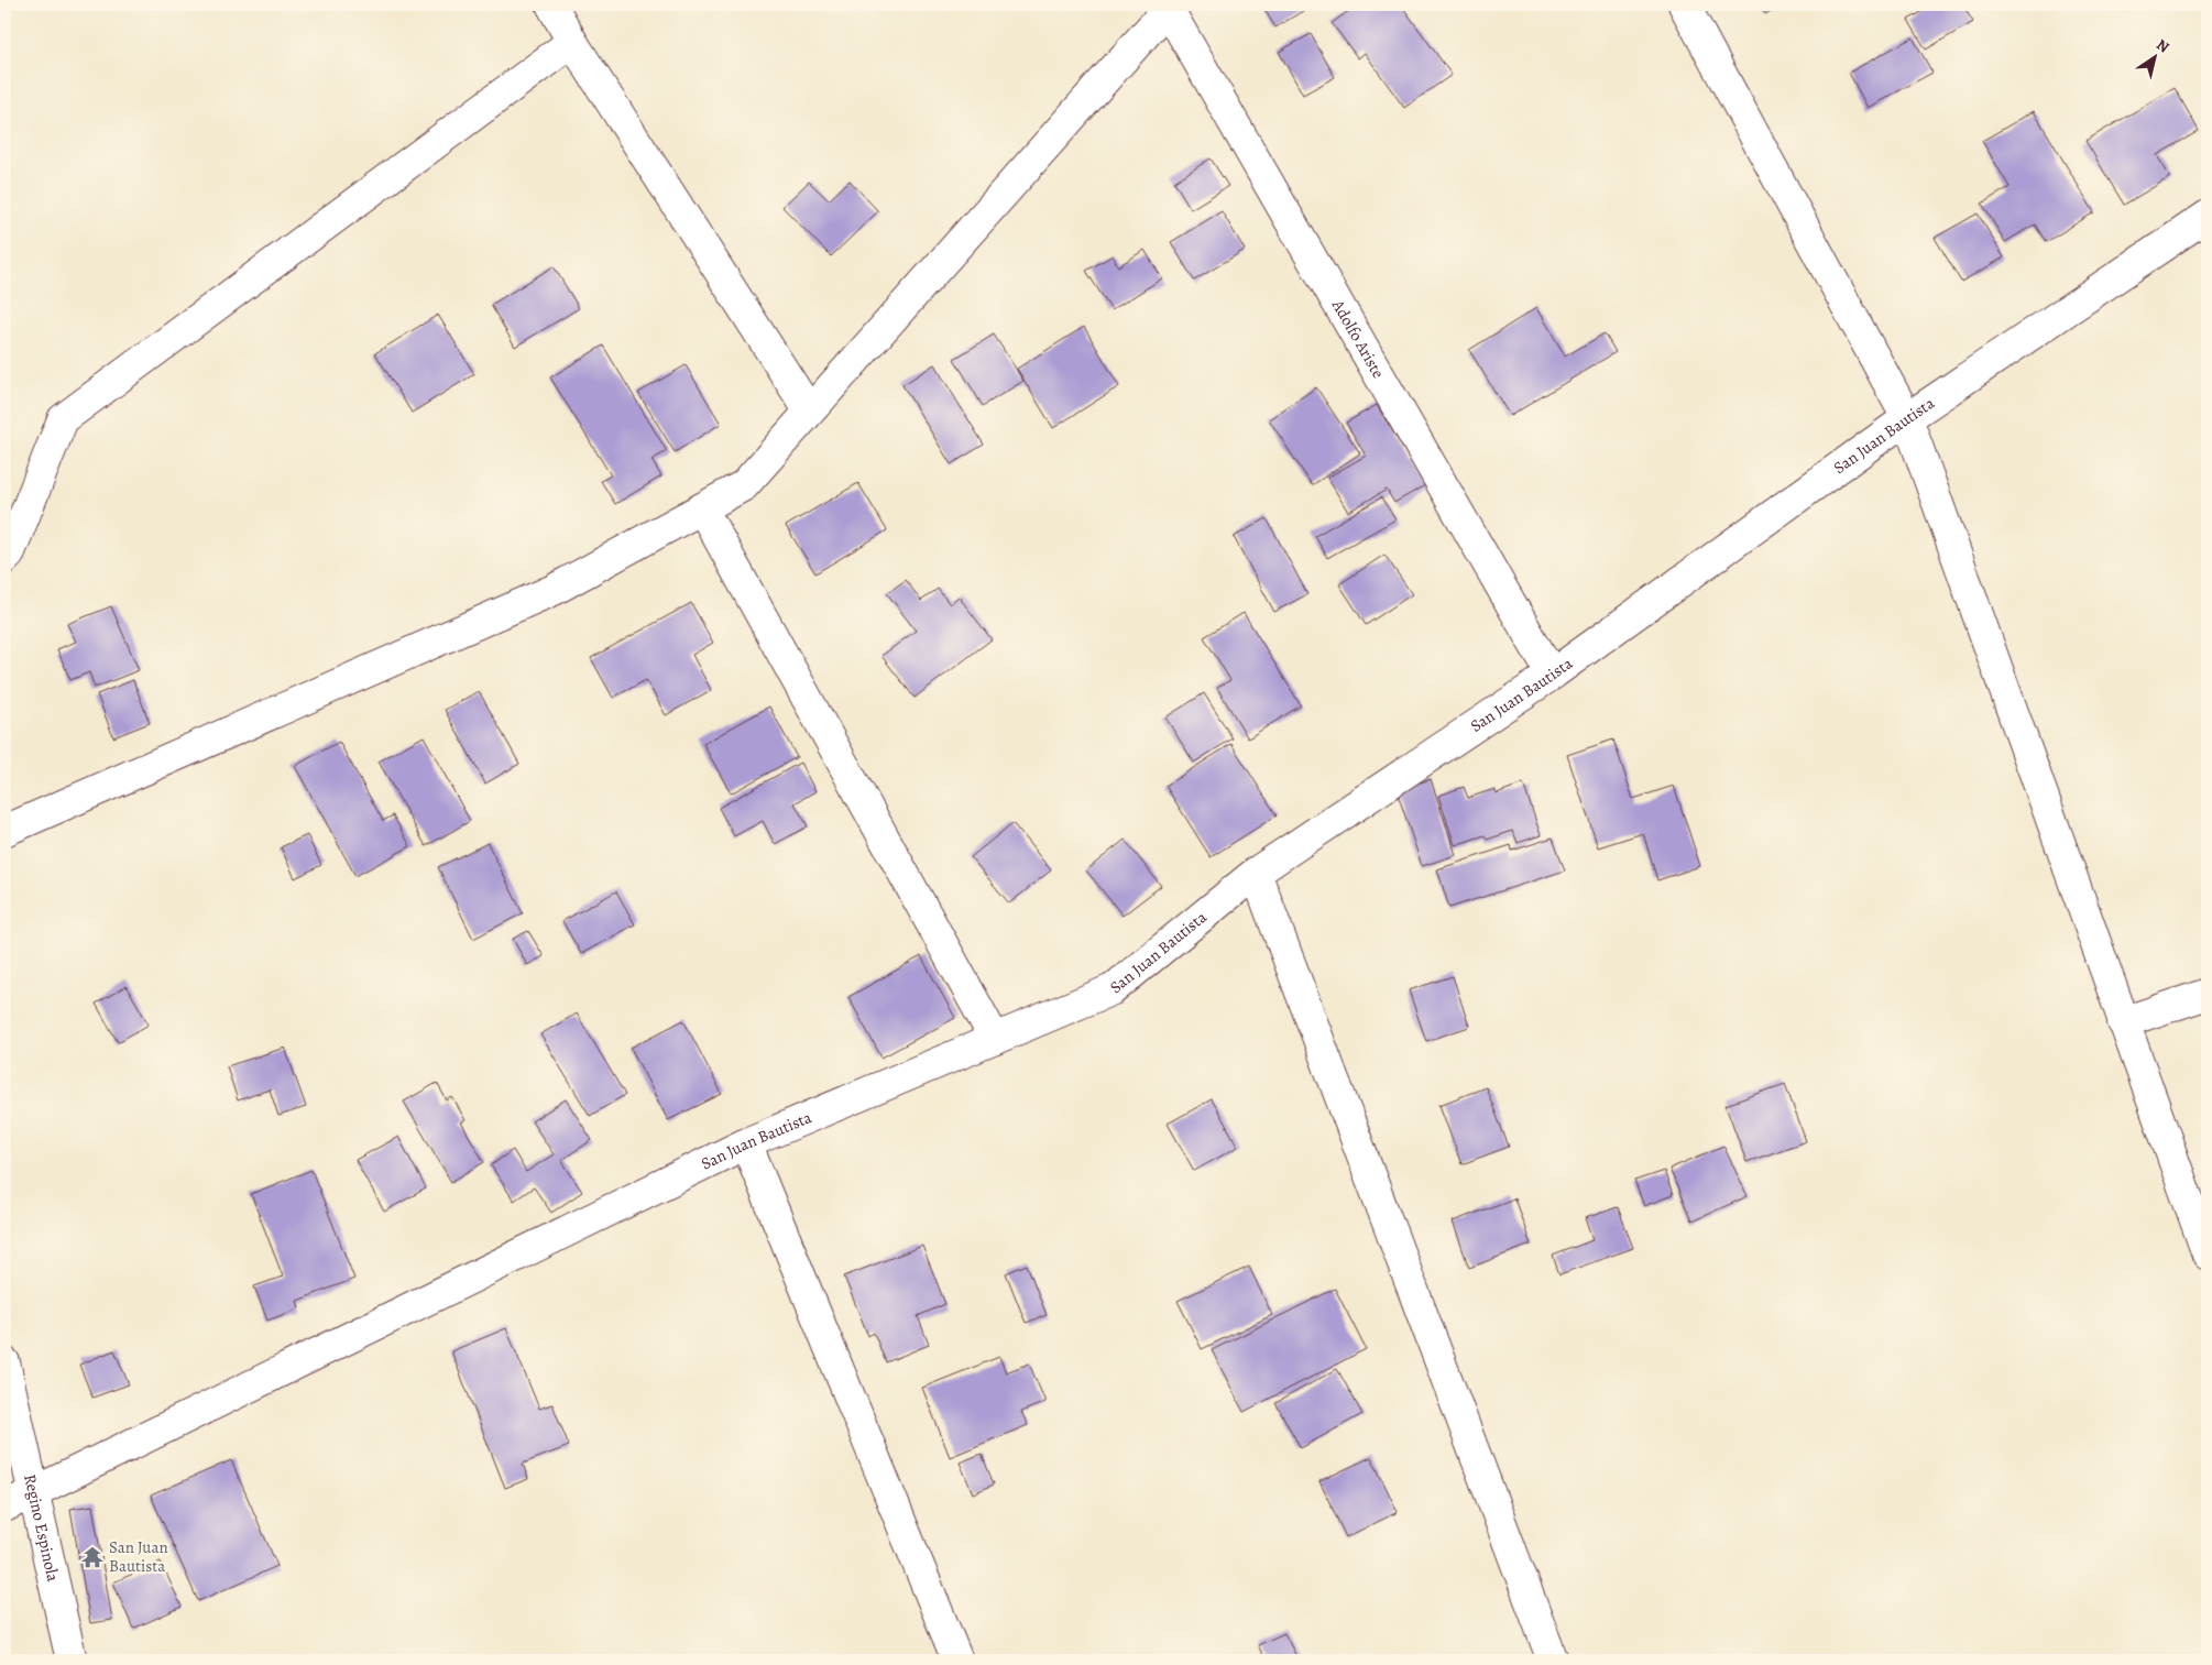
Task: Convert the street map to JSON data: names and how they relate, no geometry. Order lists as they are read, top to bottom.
{
  "streets": {
    "street": ["Adolfo Ariste", "San Juan Bautista", "Regino Espinola"]
  },
  "crossings": [
    ["Adolfo Ariste", "San Juan Bautista"],
    ["San Juan Bautista", "Regino Espinola"]
  ],
  "places": {
    "temple": ["San Juan Bautista"]
  },
  "north": "top right"
}
